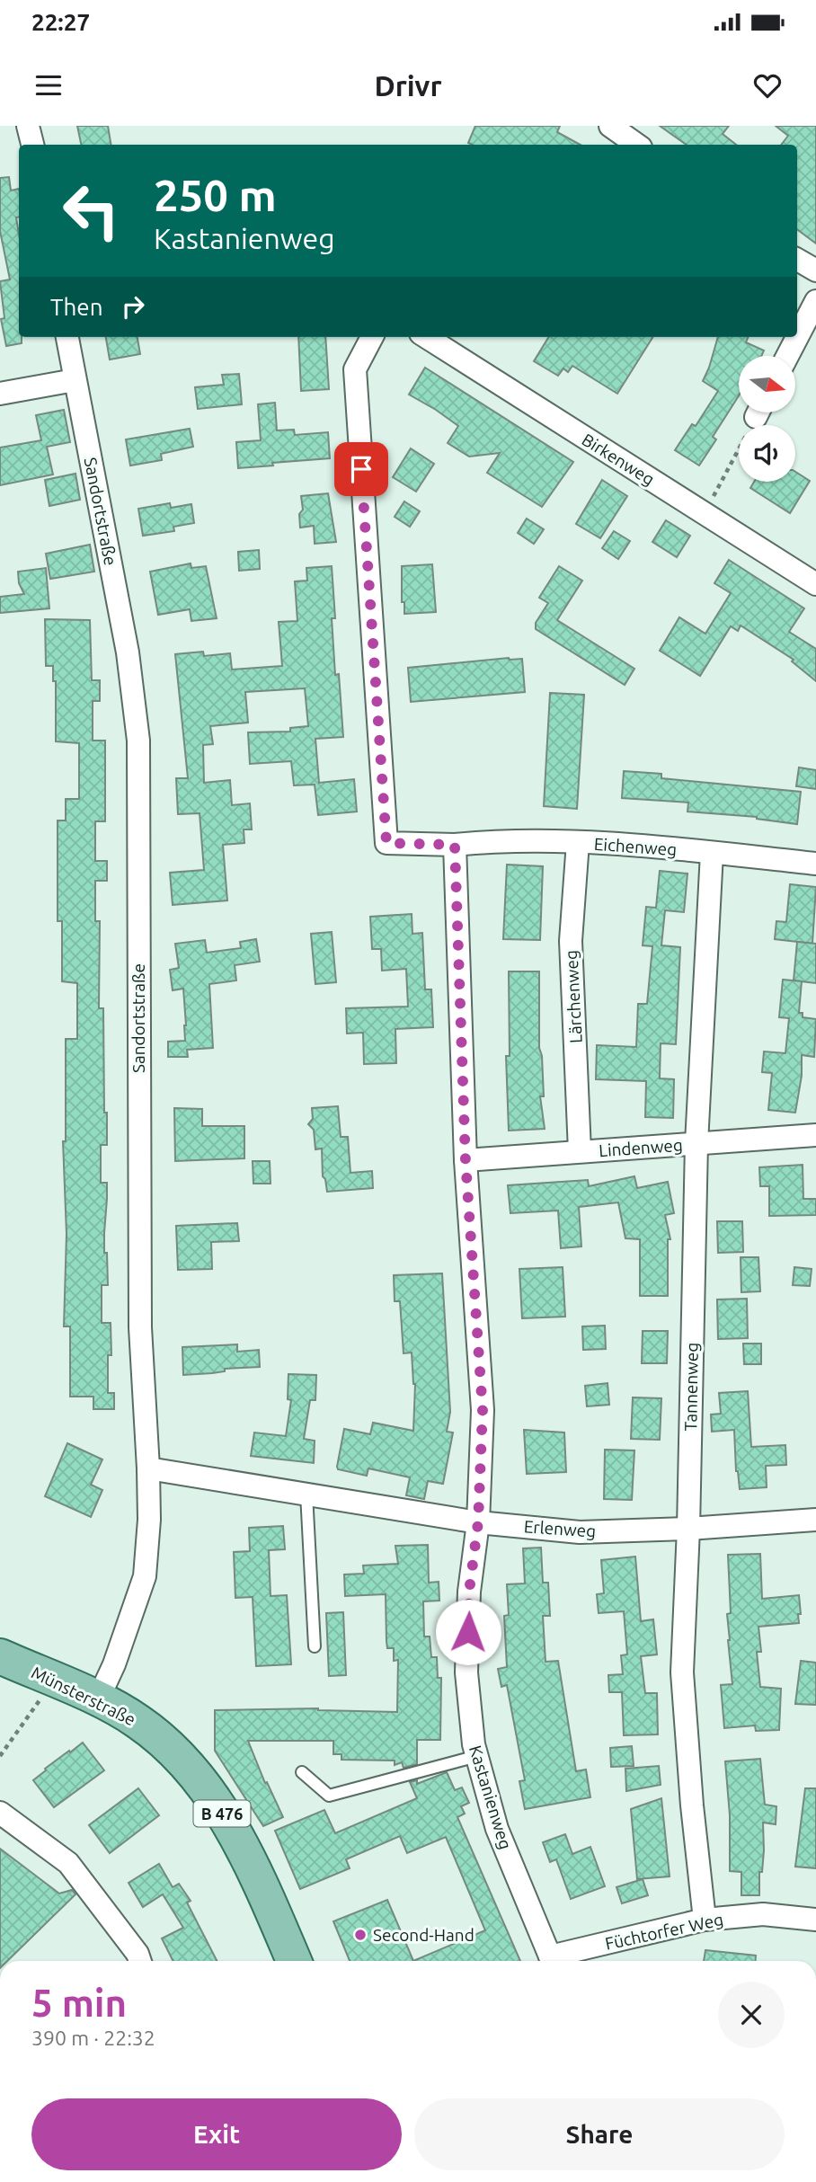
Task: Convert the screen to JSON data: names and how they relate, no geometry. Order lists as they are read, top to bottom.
{
  "streets": {
    "main road": ["Münsterstraße", "B 476"],
    "street": [
      "Birkenweg",
      "Sandortstraße",
      "Eichenweg",
      "Lärchenweg",
      "Lindenweg",
      "Tannenweg",
      "Erlenweg",
      "Kastanienweg",
      "Füchtorfer Weg"
    ]
  },
  "crossings": [
    ["Sandortstraße", "Erlenweg"],
    ["Sandortstraße", "Münsterstraße"],
    ["Eichenweg", "Lärchenweg"],
    ["Eichenweg", "Tannenweg"],
    ["Eichenweg", "Kastanienweg"],
    ["Lärchenweg", "Lindenweg"],
    ["Lindenweg", "Tannenweg"],
    ["Lindenweg", "Kastanienweg"],
    ["Tannenweg", "Erlenweg"],
    ["Tannenweg", "Füchtorfer Weg"],
    ["Erlenweg", "Kastanienweg"]
  ],
  "places": ["Second-Hand"],
  "north": "right",
  "page": {
    "status": "22:27",
    "header": "Drivr",
    "turn": ["250 m", "Kastanienweg"],
    "then": "Then",
    "heading": ["5 min", "390 m · 22:32"],
    "buttons": ["Exit", "Share"]
  }
}
